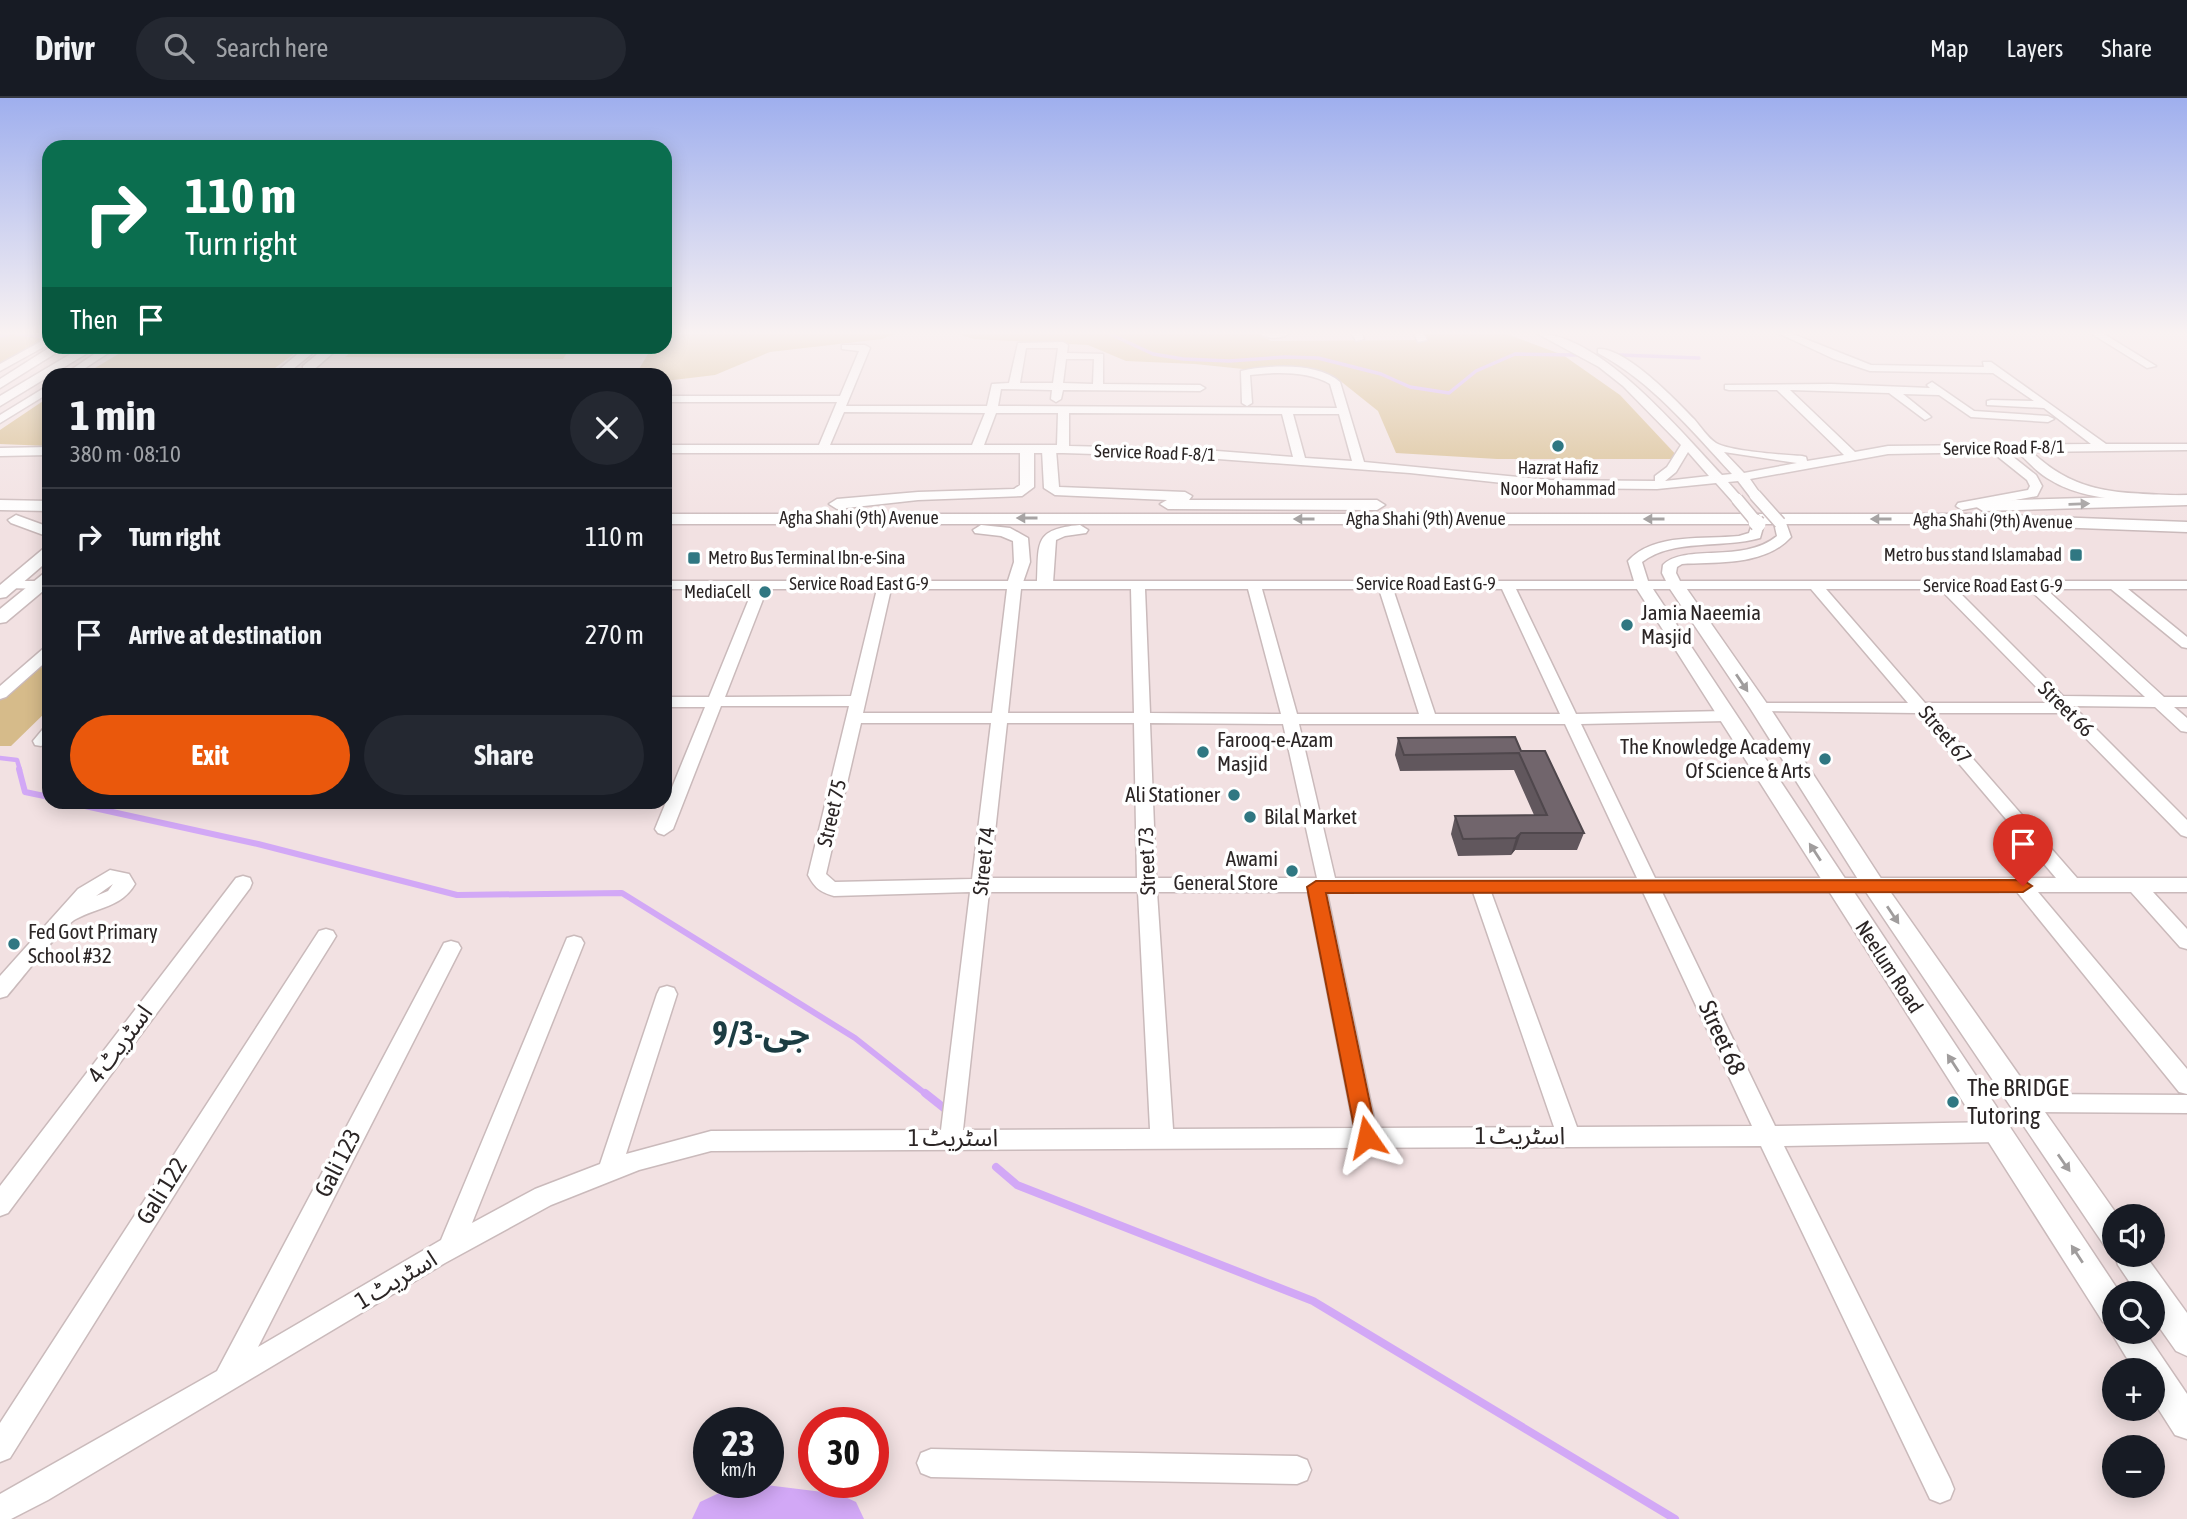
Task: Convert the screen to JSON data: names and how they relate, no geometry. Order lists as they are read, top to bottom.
{
  "streets": {
    "main road": ["Agha Shahi (9th) Avenue", "Neelum Road"],
    "street": [
      "Service Road F-8/1",
      "Service Road East G-9",
      "Street 66",
      "Street 67",
      "Street 75",
      "Street 74",
      "Street 73",
      "Street 68",
      "اسٹریٹ 4",
      "اسٹریٹ 1",
      "Gali 123",
      "Gali 122"
    ]
  },
  "crossings": [
    ["Service Road East G-9", "Street 66"],
    ["Service Road East G-9", "Street 67"],
    ["Service Road East G-9", "Street 75"],
    ["Service Road East G-9", "Street 74"],
    ["Service Road East G-9", "Street 73"],
    ["Service Road East G-9", "Neelum Road"],
    ["Service Road East G-9", "Street 68"],
    ["Street 75", "Street 74"],
    ["Street 74", "اسٹریٹ 1"],
    ["Street 73", "اسٹریٹ 1"],
    ["Neelum Road", "اسٹریٹ 1"],
    ["Street 68", "اسٹریٹ 1"],
    ["اسٹریٹ 1", "Gali 123"]
  ],
  "districts": ["جی-9/3"],
  "places": {
    "other": [
      "Hazrat Hafiz Noor Mohammad",
      "MediaCell",
      "Jamia Naeemia Masjid",
      "Farooq-e-Azam Masjid",
      "The Knowledge Academy Of Science & Arts",
      "Ali Stationer",
      "Bilal Market",
      "Awami General Store",
      "Fed Govt Primary School #32",
      "The BRIDGE Tutoring"
    ],
    "transit": ["Metro bus stand Islamabad", "Metro Bus Terminal Ibn-e-Sina"]
  },
  "page": {
    "header": "Drivr",
    "search": "Search here",
    "nav": ["Map", "Layers", "Share"],
    "turn": ["110 m", "Turn right"],
    "then": "Then",
    "heading": ["1 min", "380 m · 08:10"],
    "list": [
      {
        "name": "Turn right",
        "value": "110 m"
      },
      {
        "name": "Arrive at destination",
        "value": "270 m"
      }
    ],
    "buttons": ["Exit", "Share"],
    "map_buttons": ["+", "−"],
    "speed": "23 km/h",
    "limit": "30"
  }
}
